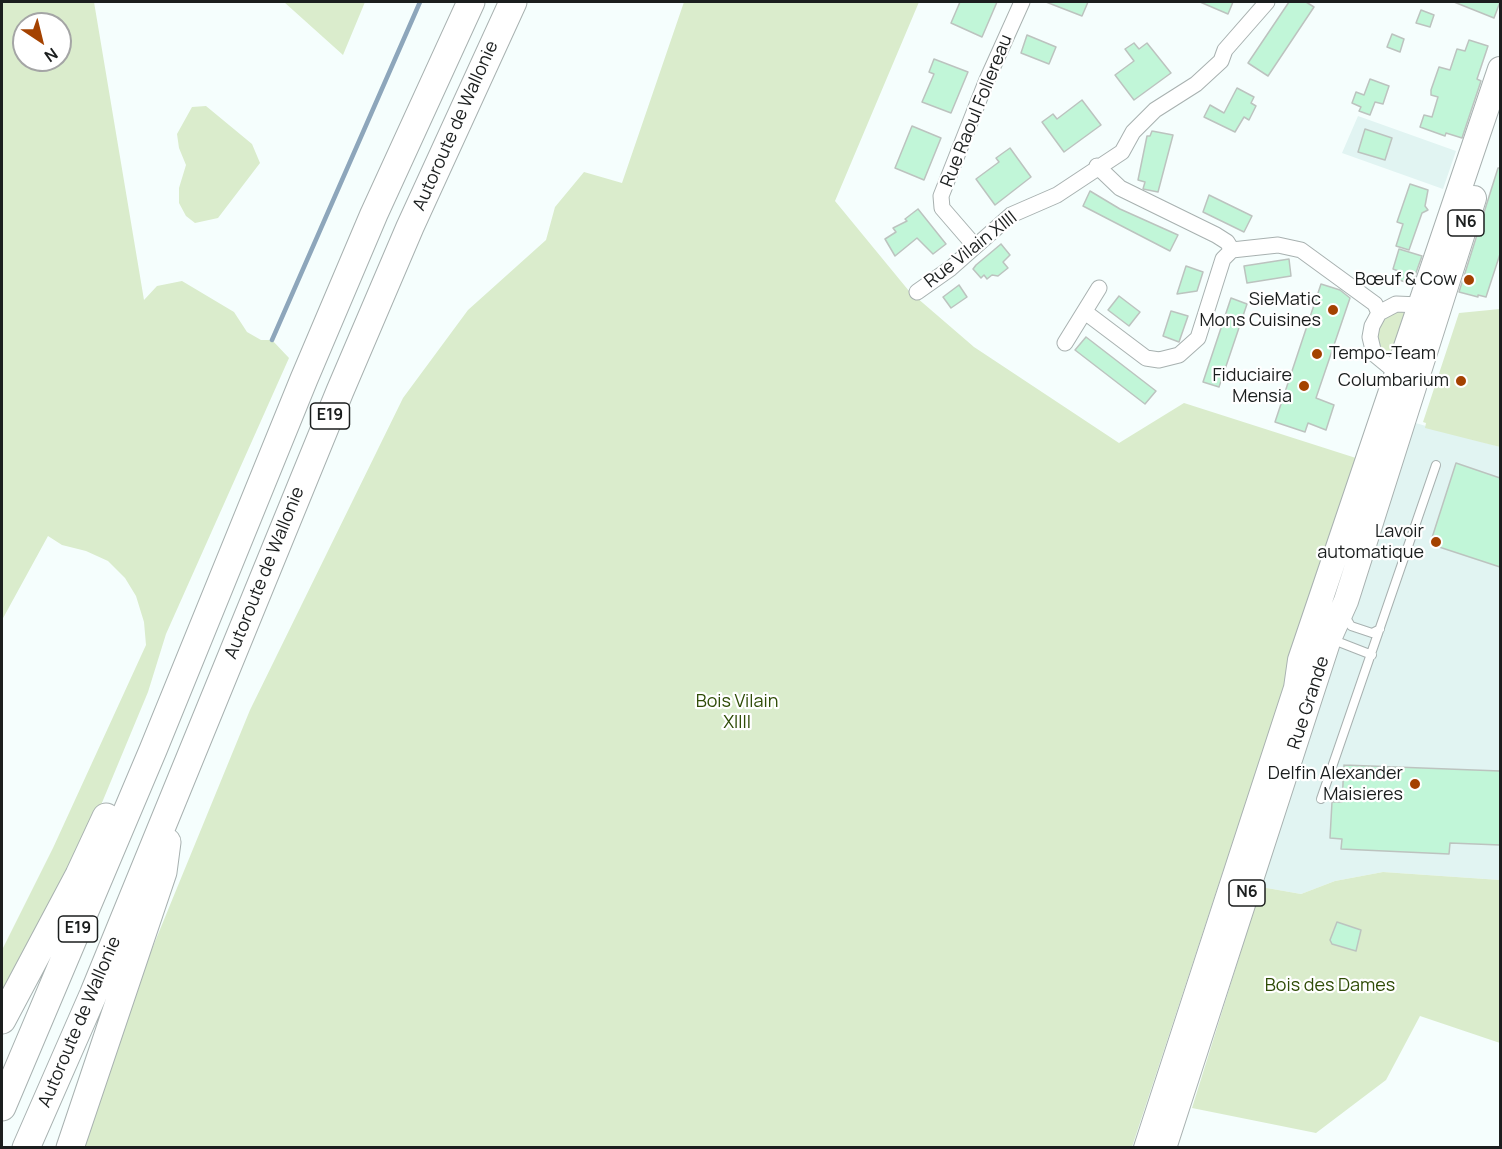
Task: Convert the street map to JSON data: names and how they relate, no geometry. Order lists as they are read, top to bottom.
{
  "streets": {
    "highway": ["Autoroute de Wallonie", "E19"],
    "main road": ["N6", "Rue Grande"],
    "street": ["Rue Raoul Follereau", "Rue Vilain XIIII"]
  },
  "crossings": [
    ["Rue Raoul Follereau", "Rue Vilain XIIII"]
  ],
  "parks": ["Bois Vilain XIIII", "Bois des Dames"],
  "places": [
    "Bœuf & Cow",
    "SieMatic Mons Cuisines",
    "Tempo-Team",
    "Columbarium",
    "Fiduciaire Mensia",
    "Lavoir automatique",
    "Delfin Alexander Maisieres"
  ],
  "north": "bottom right"
}
